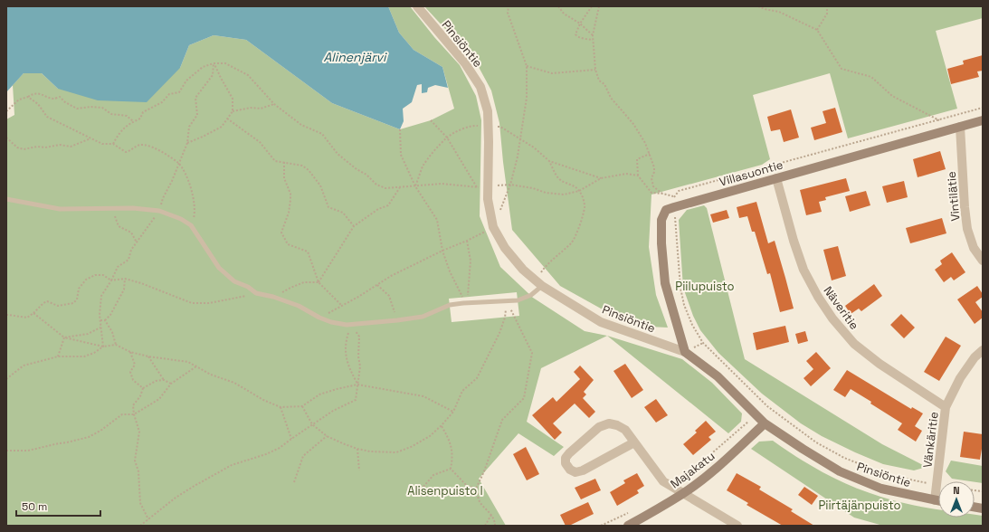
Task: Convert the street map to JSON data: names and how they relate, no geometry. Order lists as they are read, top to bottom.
{
  "streets": {
    "street": [
      "Pinsiöntie",
      "Villasuontie",
      "Vintilätie",
      "Näveritie",
      "Vänkäritie",
      "Majakatu"
    ]
  },
  "crossings": [
    ["Pinsiöntie", "Villasuontie"],
    ["Pinsiöntie", "Vänkäritie"],
    ["Pinsiöntie", "Majakatu"],
    ["Villasuontie", "Vintilätie"],
    ["Villasuontie", "Näveritie"],
    ["Näveritie", "Vänkäritie"]
  ],
  "water": ["Alinenjärvi"],
  "parks": ["Piilupuisto", "Alisenpuisto I", "Piirtäjänpuisto"],
  "scale_bar": "50 m",
  "north": "top"
}
